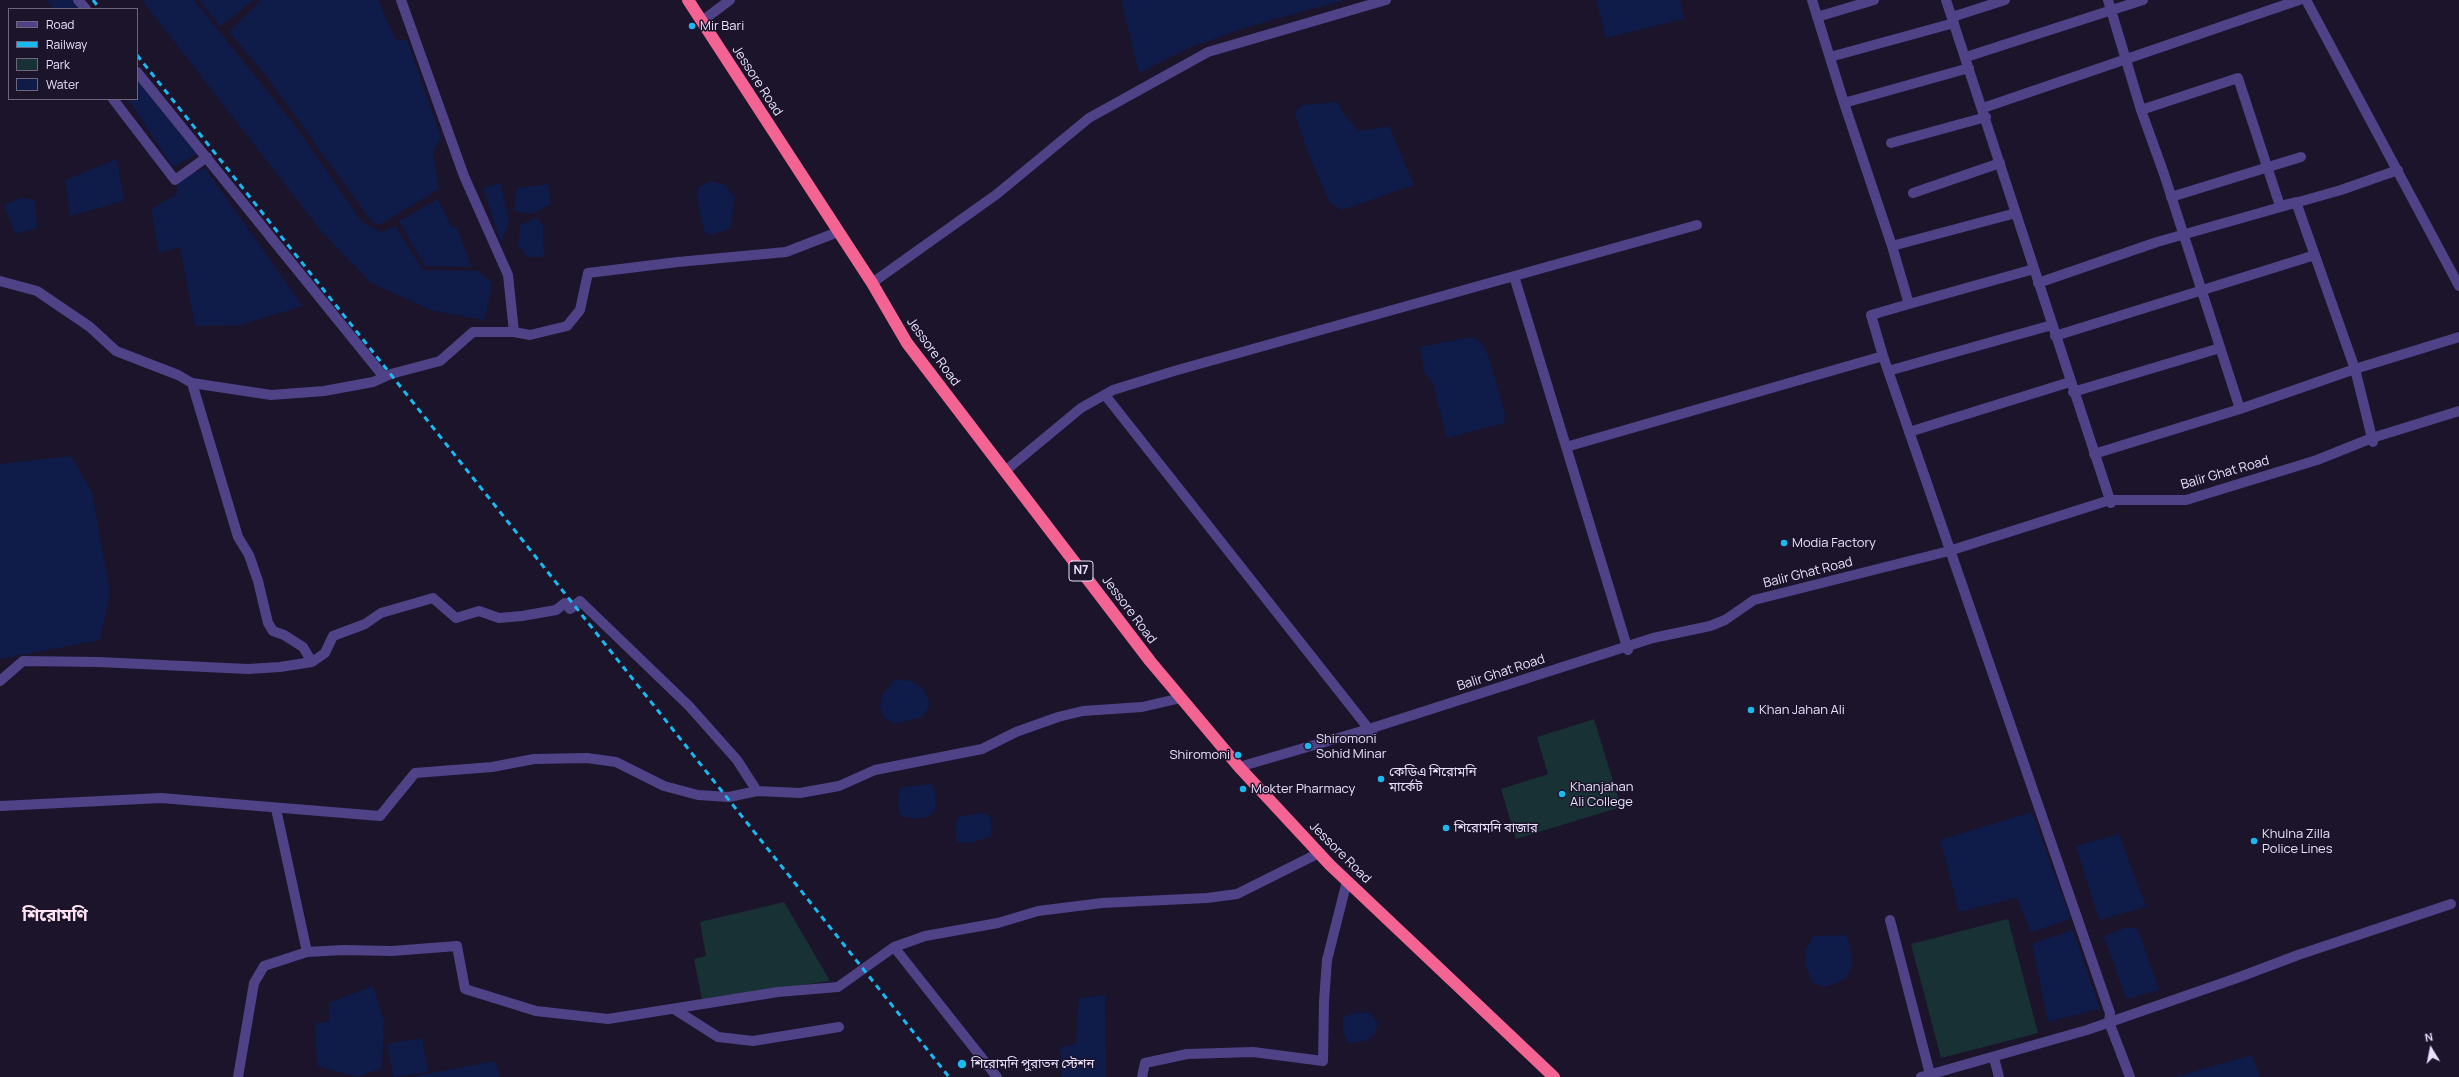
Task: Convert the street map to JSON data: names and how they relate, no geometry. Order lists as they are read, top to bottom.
{
  "streets": {
    "highway": ["Jessore Road", "N7"],
    "street": ["Balir Ghat Road"]
  },
  "crossings": [
    ["Jessore Road", "Balir Ghat Road"]
  ],
  "districts": ["শিরোমণি"],
  "places": [
    "Mir Bari",
    "Modia Factory",
    "Khan Jahan Ali",
    "Shiromoni Sohid Minar",
    "Shiromoni",
    "কেডিএ শিরোমনি মার্কেট",
    "Mokter Pharmacy",
    "Khanjahan Ali College",
    "শিরোমনি বাজার",
    "Khulna Zilla Police Lines",
    "শিরোমনি পুরাতন স্টেশন"
  ],
  "legend": [
    "Road",
    "Railway",
    "Park",
    "Water"
  ],
  "north": "top"
}
